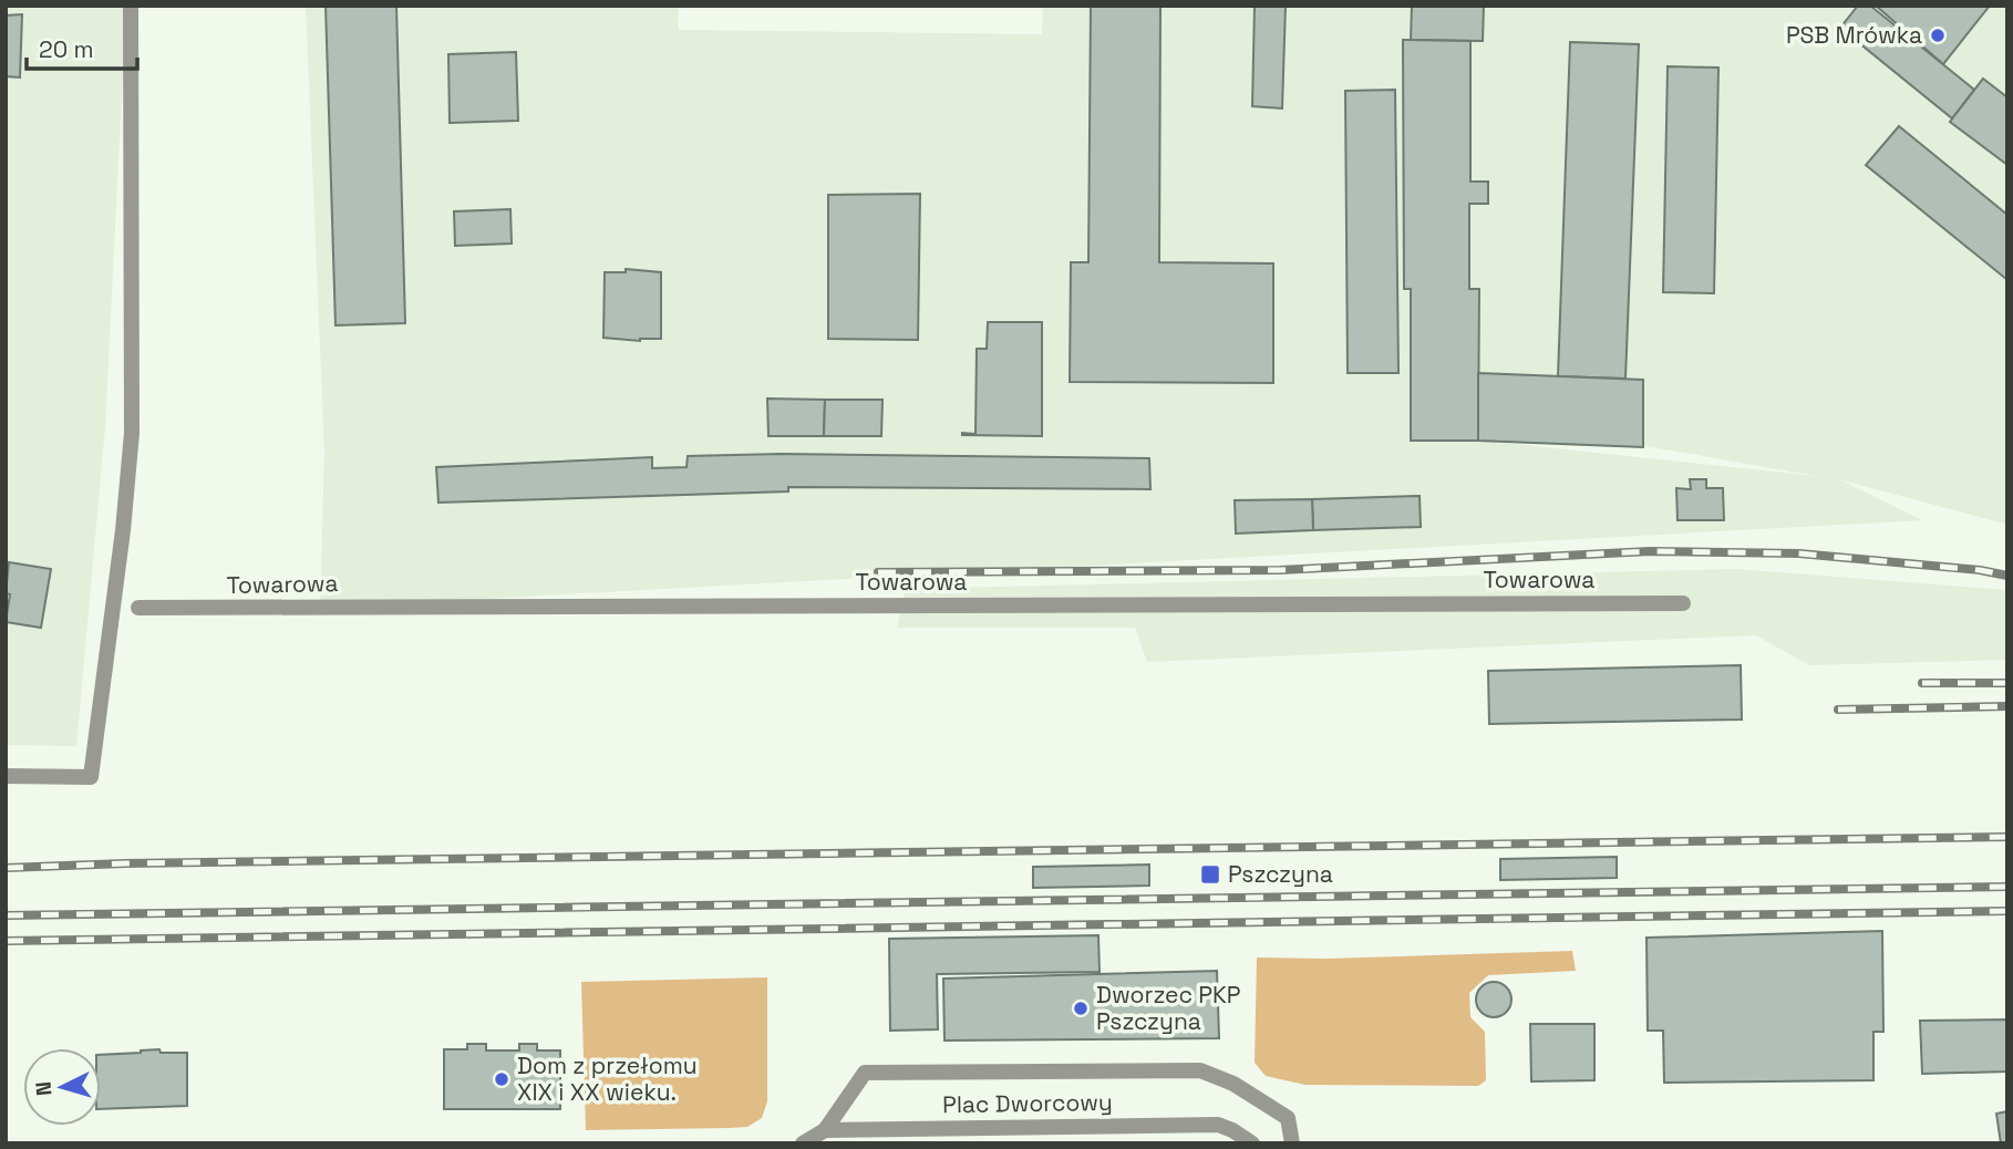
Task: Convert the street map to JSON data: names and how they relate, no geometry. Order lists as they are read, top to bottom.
{
  "streets": {
    "street": ["Towarowa", "Plac Dworcowy"]
  },
  "places": {
    "other": ["PSB Mrówka", "Dworzec PKP Pszczyna", "Dom z przełomu XIX i XX wieku."],
    "transit": ["Pszczyna"]
  },
  "scale_bar": "20 m",
  "north": "left"
}
